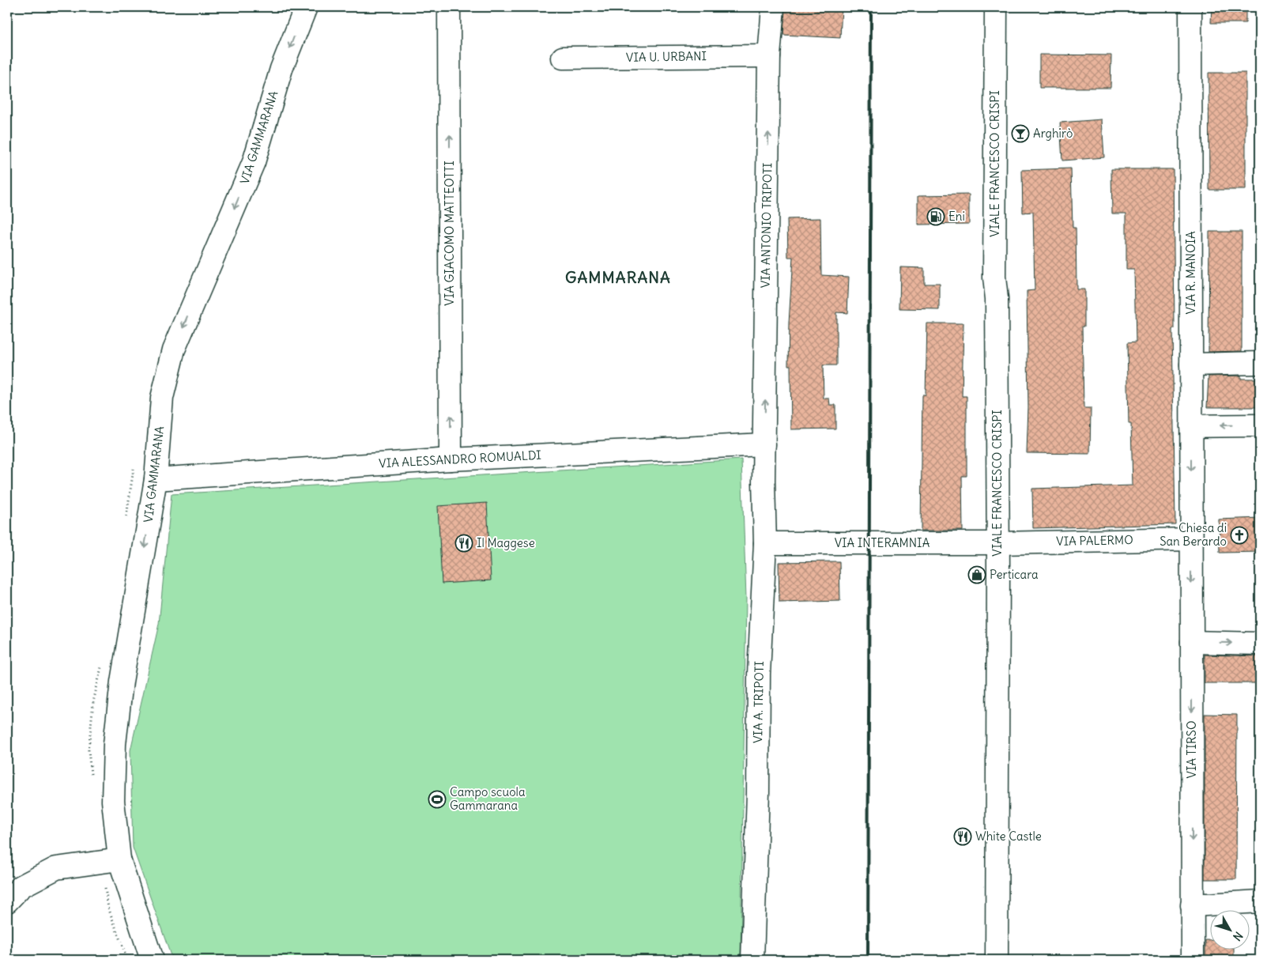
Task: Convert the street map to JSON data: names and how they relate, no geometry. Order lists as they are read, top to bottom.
{
  "streets": {
    "street": [
      "VIA U. URBANI",
      "VIA GAMMARANA",
      "VIALE FRANCESCO CRISPI",
      "VIA ANTONIO TRIPOTI",
      "VIA GIACOMO MATTEOTTI",
      "VIA R. MANOIA",
      "VIA ALESSANDRO ROMUALDI",
      "VIA PALERMO",
      "VIA INTERAMNIA",
      "VIA A. TRIPOTI",
      "VIA TIRSO"
    ]
  },
  "crossings": [
    ["VIA U. URBANI", "VIA ANTONIO TRIPOTI"],
    ["VIA GAMMARANA", "VIA ALESSANDRO ROMUALDI"],
    ["VIALE FRANCESCO CRISPI", "VIA PALERMO"],
    ["VIALE FRANCESCO CRISPI", "VIA INTERAMNIA"],
    ["VIA ANTONIO TRIPOTI", "VIA ALESSANDRO ROMUALDI"],
    ["VIA ANTONIO TRIPOTI", "VIA A. TRIPOTI"],
    ["VIA GIACOMO MATTEOTTI", "VIA ALESSANDRO ROMUALDI"],
    ["VIA R. MANOIA", "VIA PALERMO"],
    ["VIA R. MANOIA", "VIA TIRSO"],
    ["VIA ALESSANDRO ROMUALDI", "VIA A. TRIPOTI"],
    ["VIA PALERMO", "VIA INTERAMNIA"],
    ["VIA PALERMO", "VIA TIRSO"],
    ["VIA INTERAMNIA", "VIA A. TRIPOTI"]
  ],
  "one_way": [
    "VIA GAMMARANA",
    "VIA ANTONIO TRIPOTI",
    "VIA GIACOMO MATTEOTTI",
    "VIA TIRSO"
  ],
  "districts": ["GAMMARANA"],
  "places": {
    "bar": ["Arghirò"],
    "fuel station": ["Eni"],
    "church": ["Chiesa di San Berardo"],
    "restaurant": ["Il Maggese", "White Castle"],
    "shop": ["Perticara"],
    "sports": ["Campo scuola Gammarana"]
  },
  "north": "bottom right"
}
